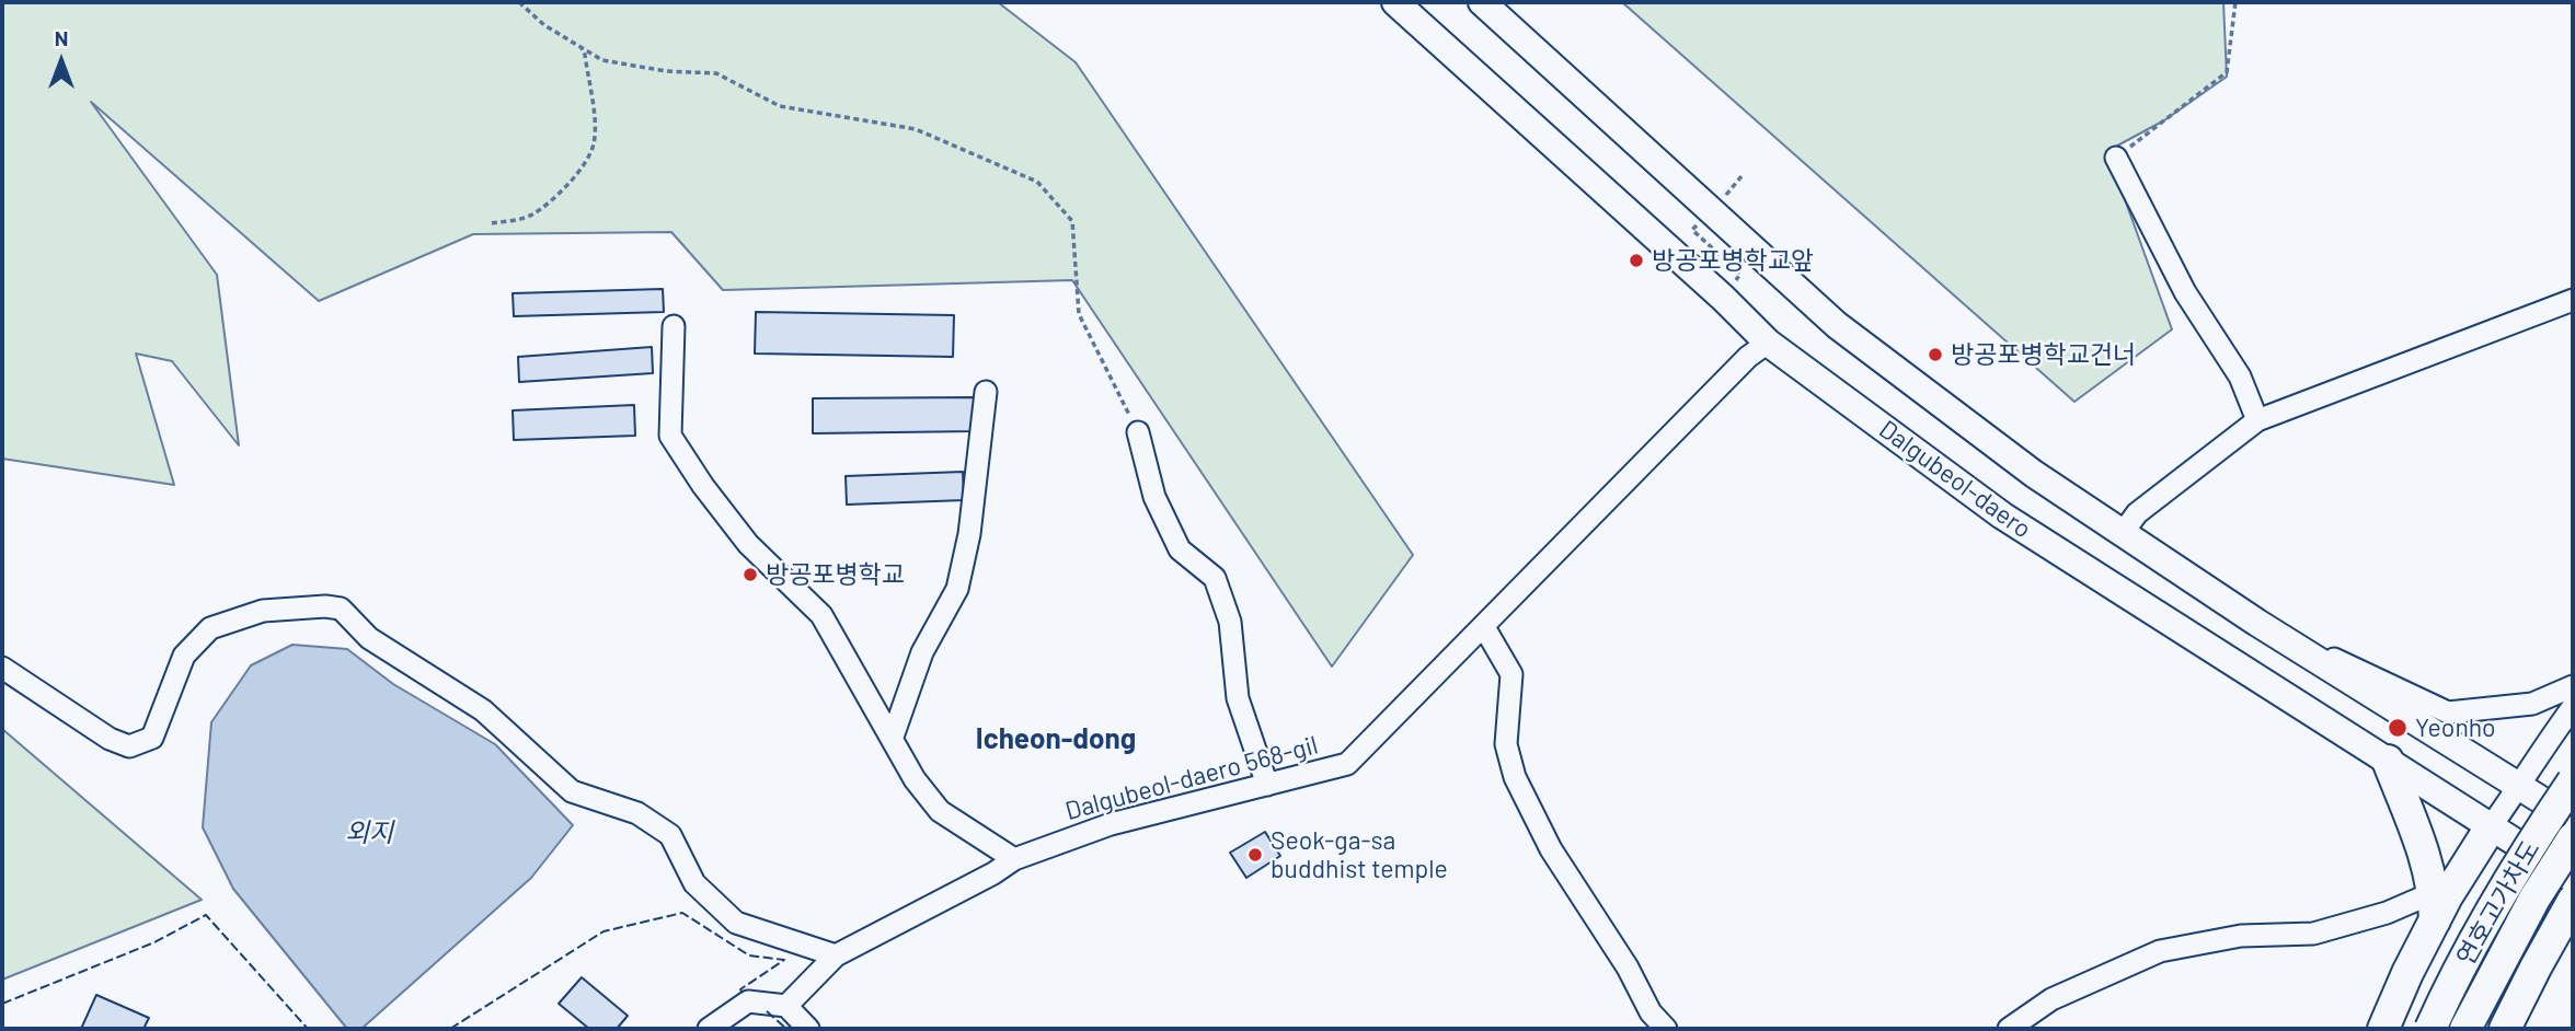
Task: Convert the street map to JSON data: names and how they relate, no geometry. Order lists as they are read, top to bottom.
{
  "streets": {
    "highway": ["연호고가차도"],
    "main road": ["Dalgubeol-daero"],
    "street": ["Dalgubeol-daero 568-gil"]
  },
  "crossings": [
    ["Dalgubeol-daero", "Dalgubeol-daero 568-gil"]
  ],
  "districts": ["Icheon-dong"],
  "water": ["외지"],
  "places": [
    "방공포병학교앞",
    "방공포병학교건너",
    "방공포병학교",
    "Yeonho",
    "Seok-ga-sa buddhist temple"
  ],
  "north": "top"
}
